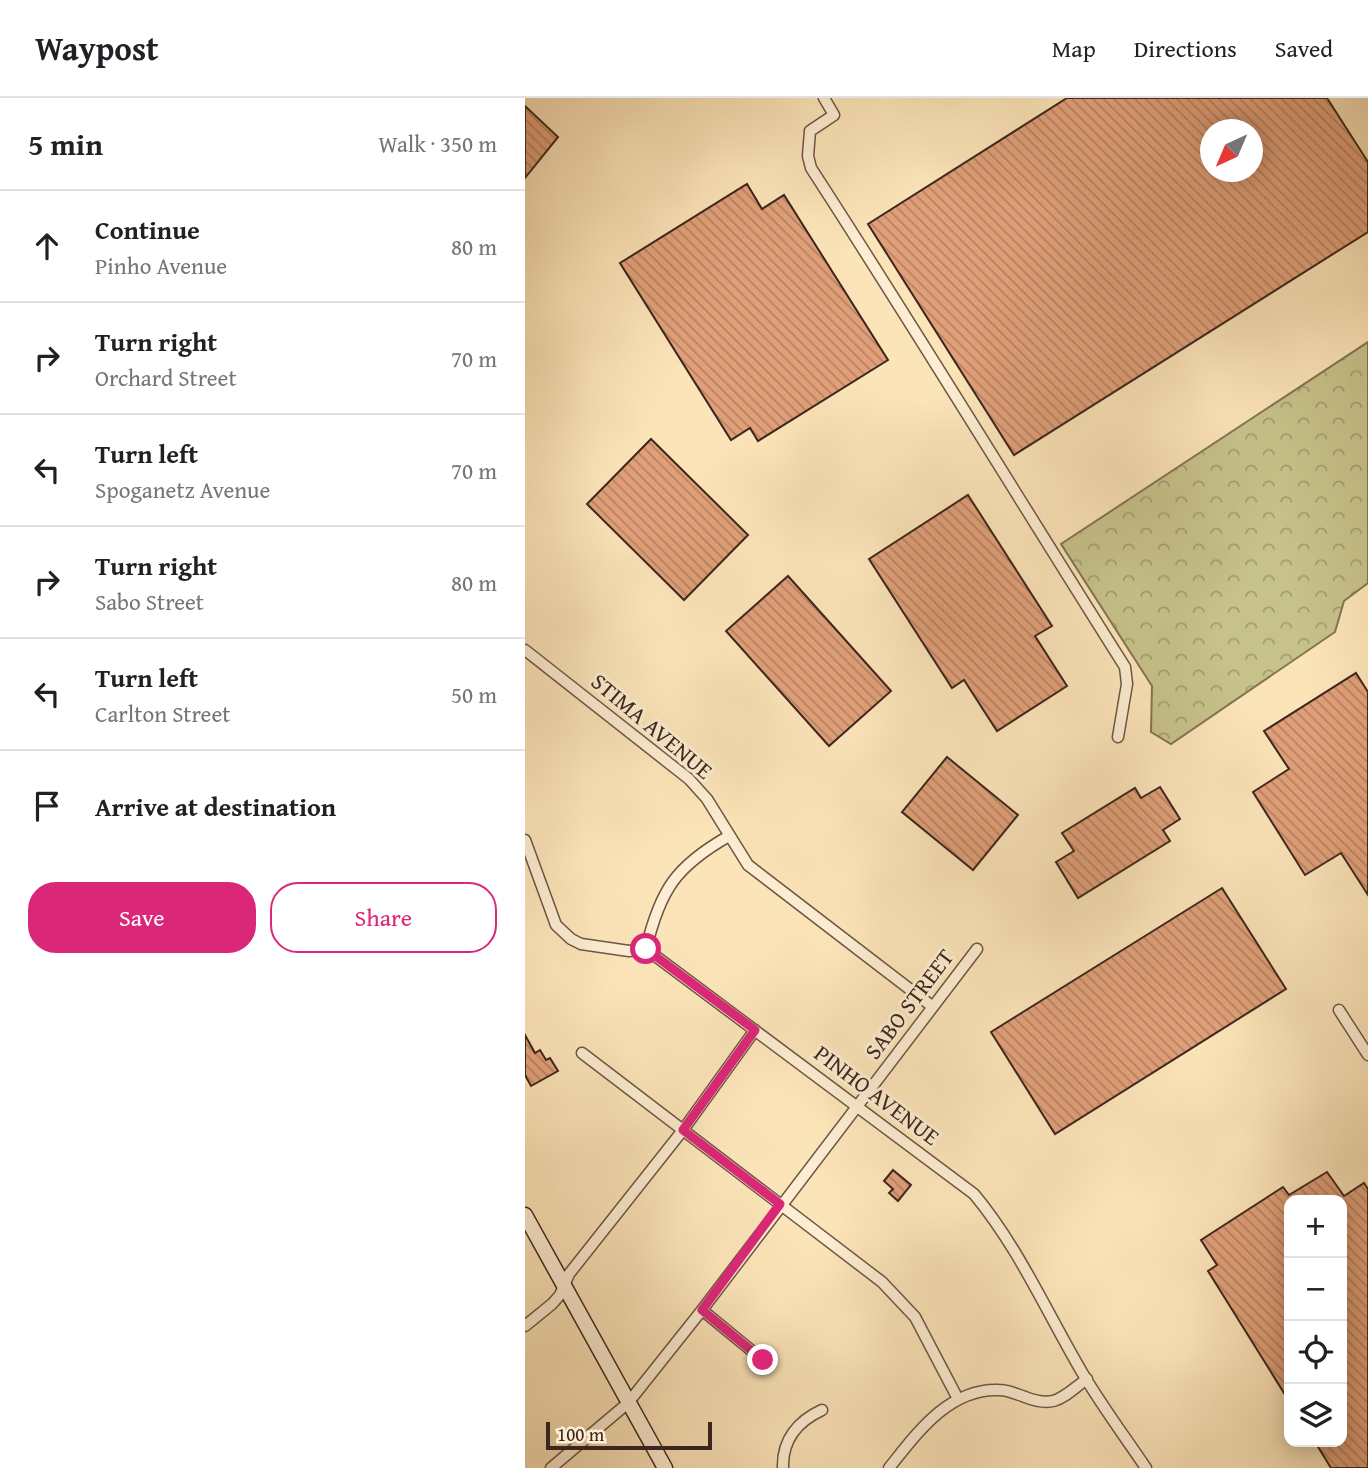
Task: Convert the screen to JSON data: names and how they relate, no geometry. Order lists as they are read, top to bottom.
{
  "streets": {
    "street": ["STIMA AVENUE", "SABO STREET", "PINHO AVENUE"]
  },
  "crossings": [
    ["STIMA AVENUE", "SABO STREET"],
    ["SABO STREET", "PINHO AVENUE"]
  ],
  "scale_bar": "100 m",
  "north": "bottom left",
  "page": {
    "header": "Waypost",
    "nav": ["Map", "Directions", "Saved"],
    "heading": ["5 min", "Walk · 350 m"],
    "list": [
      ["Continue", "Pinho Avenue", "80 m"],
      ["Turn right", "Orchard Street", "70 m"],
      ["Turn left", "Spoganetz Avenue", "70 m"],
      ["Turn right", "Sabo Street", "80 m"],
      ["Turn left", "Carlton Street", "50 m"],
      "Arrive at destination"
    ],
    "buttons": ["Save", "Share"],
    "map_buttons": ["+", "−"],
    "scale": "100 m"
  }
}
